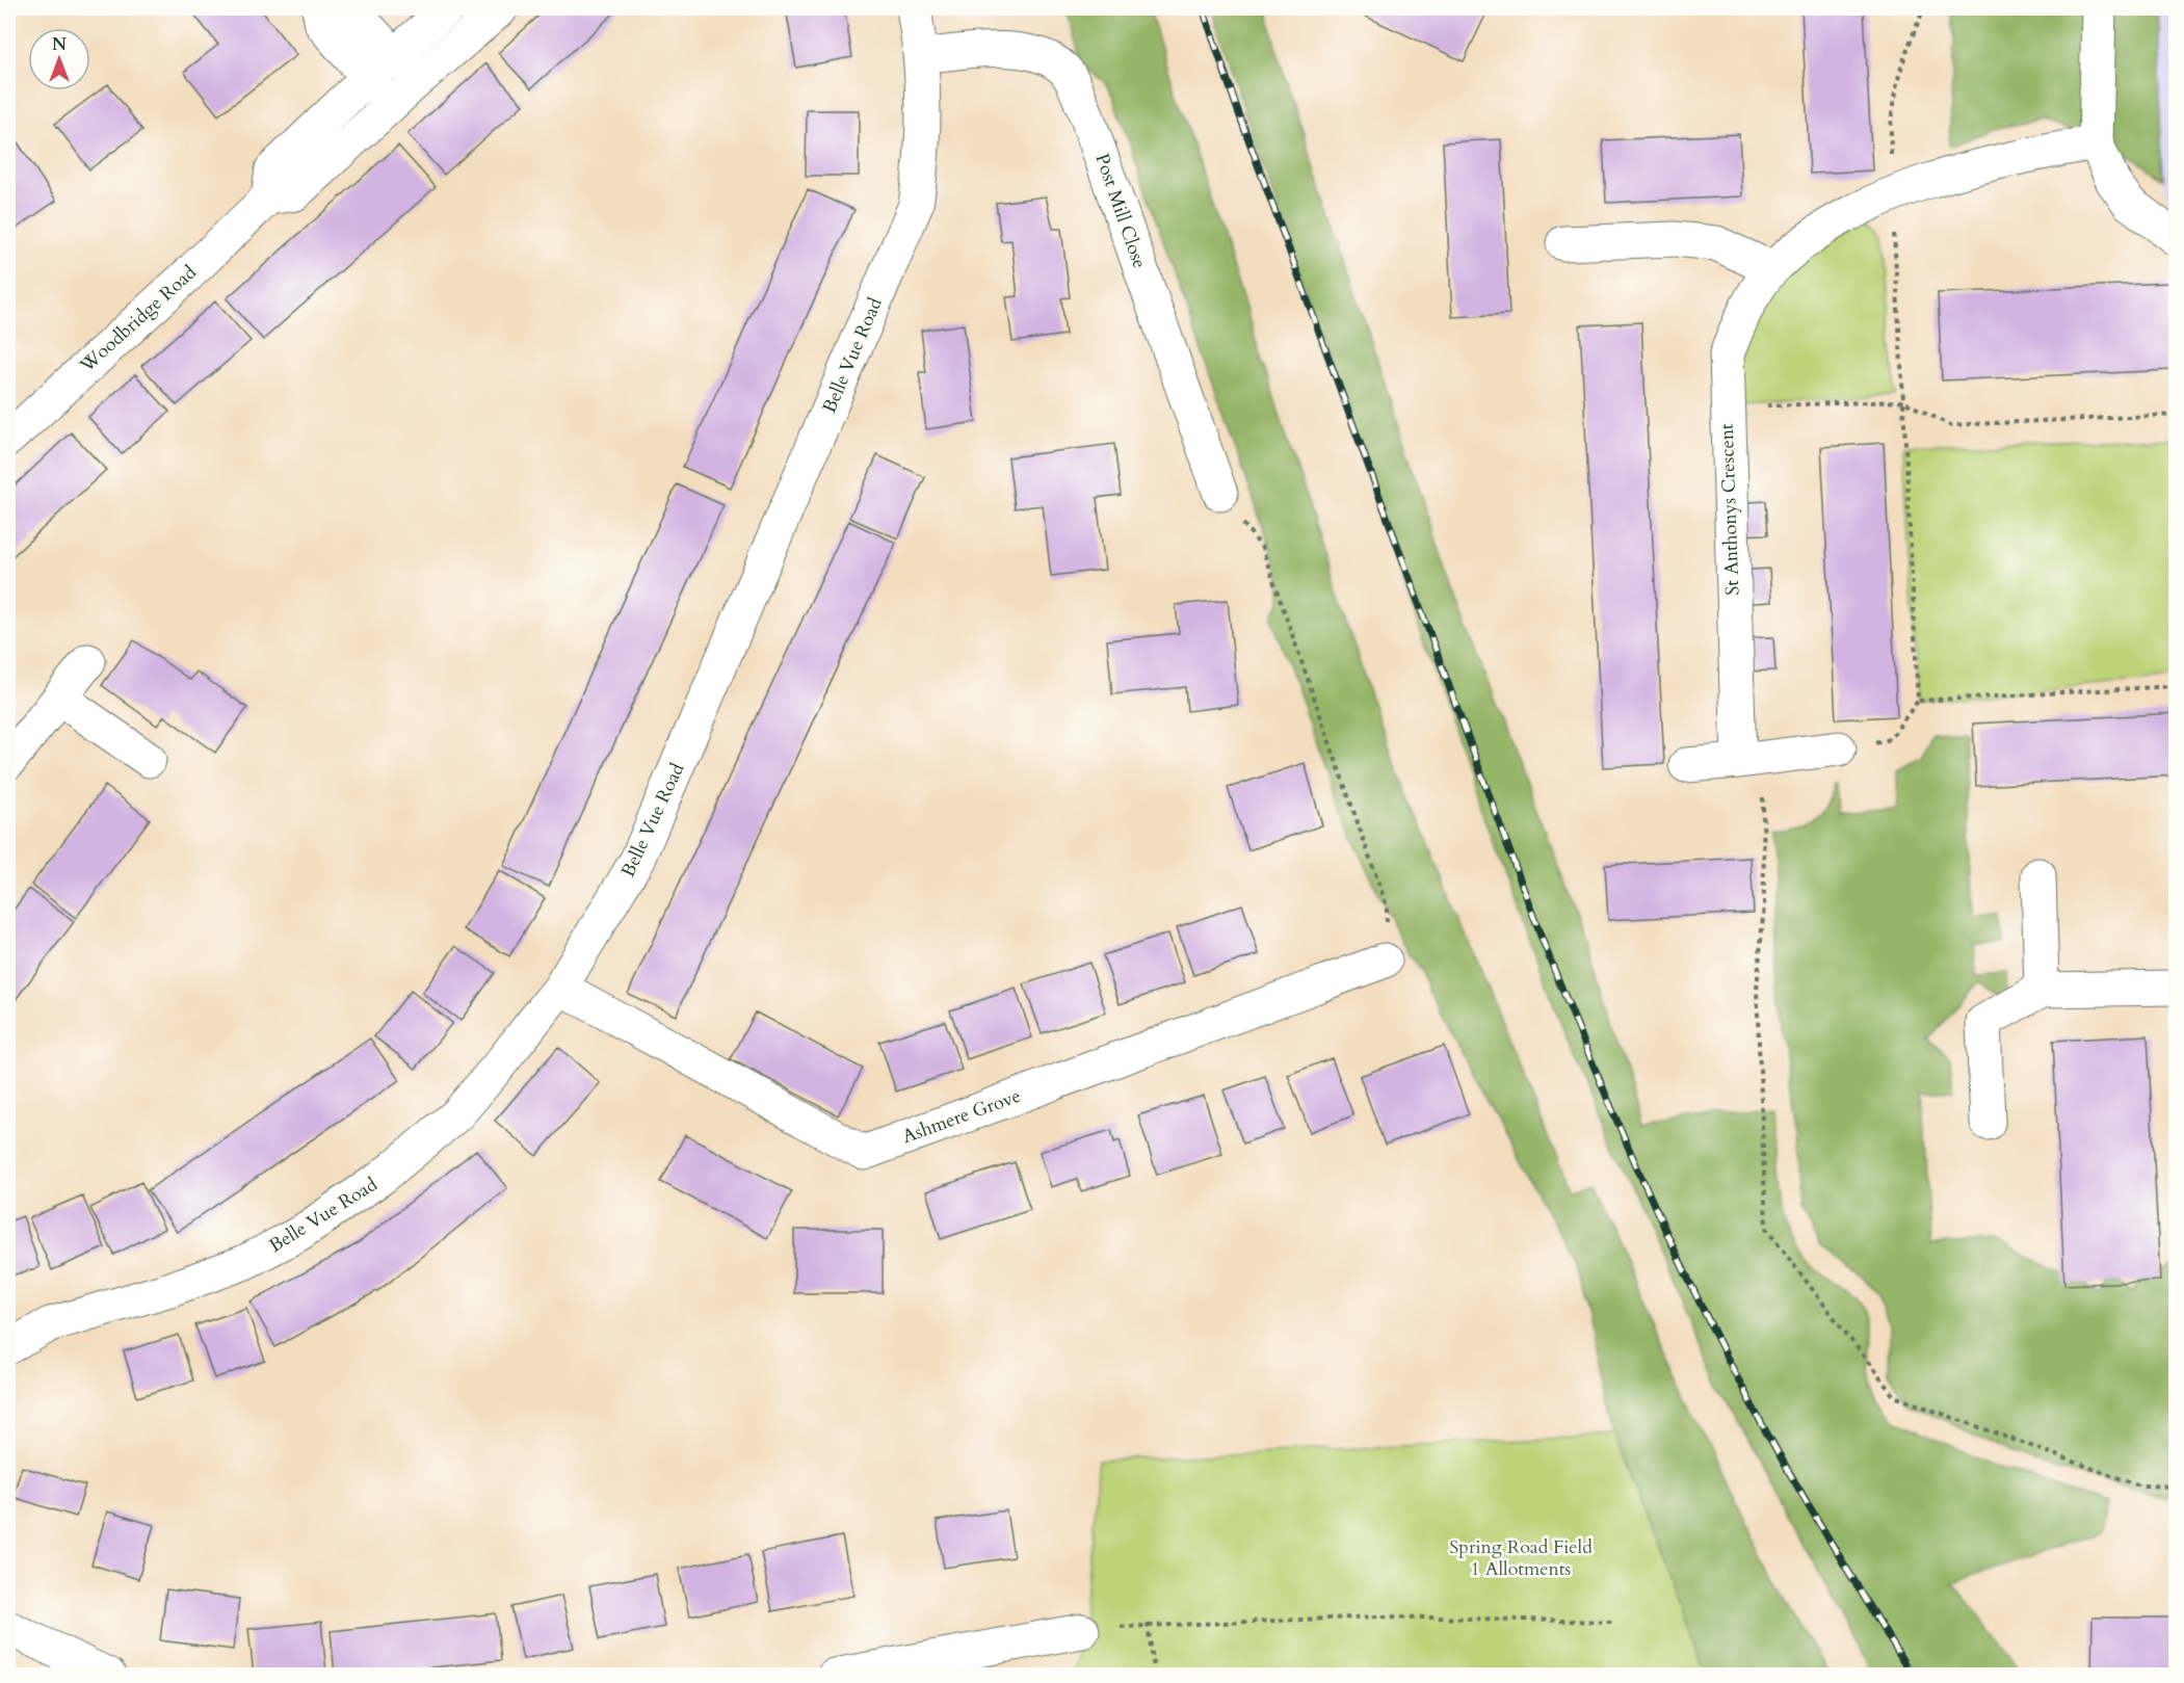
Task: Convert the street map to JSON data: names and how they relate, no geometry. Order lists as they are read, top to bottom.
{
  "streets": {
    "street": [
      "Post Mill Close",
      "Woodbridge Road",
      "Belle Vue Road",
      "St Anthonys Crescent",
      "Ashmere Grove"
    ]
  },
  "crossings": [
    ["Post Mill Close", "Belle Vue Road"],
    ["Belle Vue Road", "Ashmere Grove"]
  ],
  "parks": ["Spring Road Field 1 Allotments"],
  "north": "top"
}
